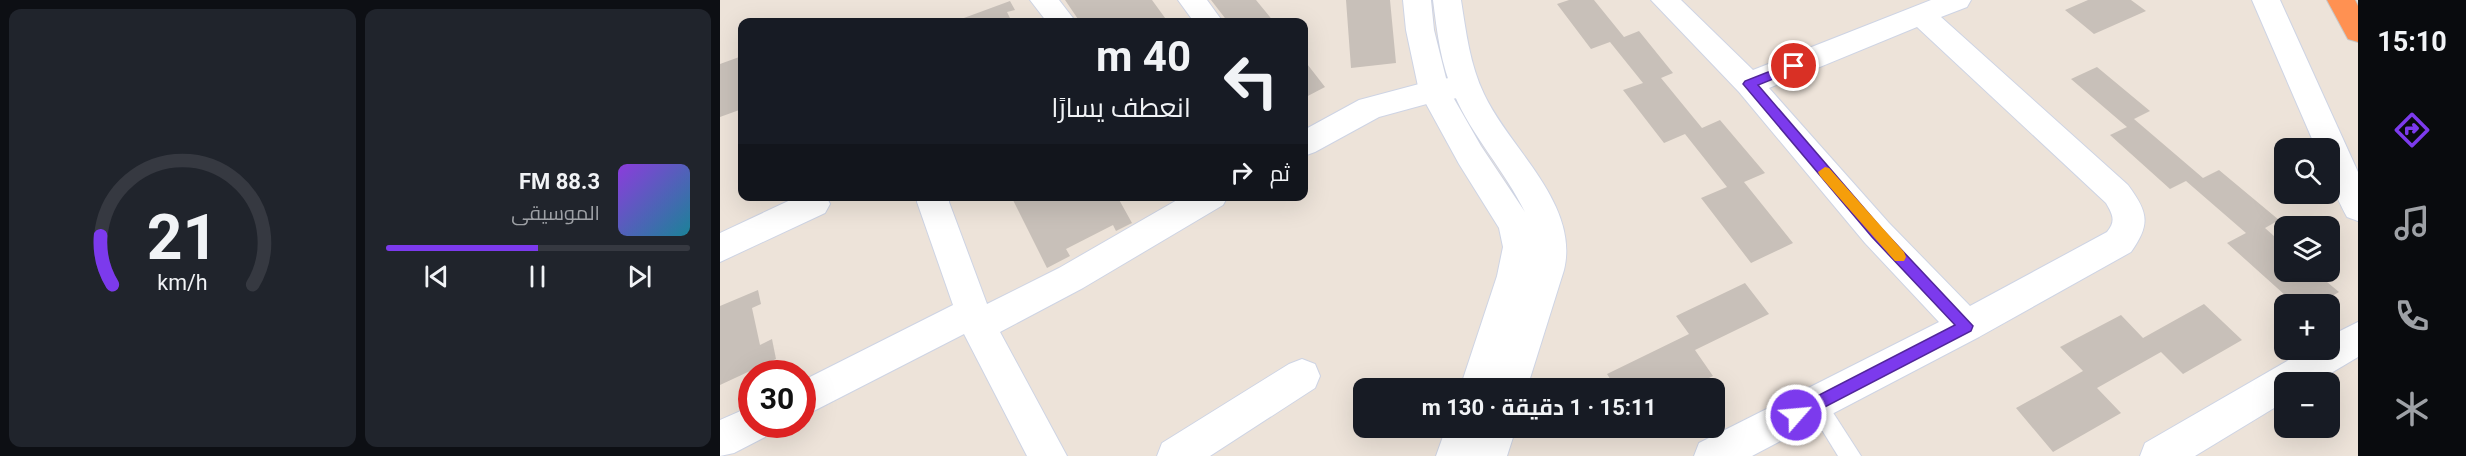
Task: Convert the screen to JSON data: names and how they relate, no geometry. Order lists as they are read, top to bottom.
{
  "page": {
    "tabs": "15:10",
    "turn": ["40 m", "انعطف يسارًا"],
    "map_buttons": ["+", "−"],
    "then": "ثم",
    "song": ["88.3 FM", "الموسيقى"],
    "limit": "30",
    "trip": "15:11 · 1 دقيقة · 130 m",
    "gauge": ["21", "km/h"]
  }
}
